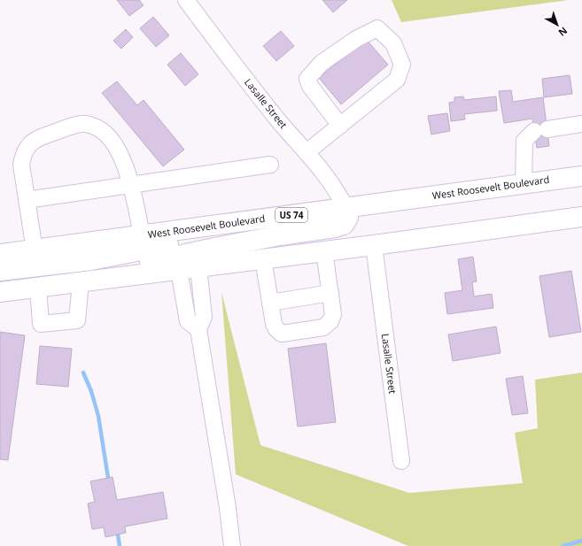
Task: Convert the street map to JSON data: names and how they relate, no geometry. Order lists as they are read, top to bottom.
{
  "streets": {
    "highway": ["West Roosevelt Boulevard", "US 74"],
    "street": ["Lasalle Street"]
  },
  "crossings": [
    ["Lasalle Street", "West Roosevelt Boulevard"]
  ],
  "north": "bottom right"
}
